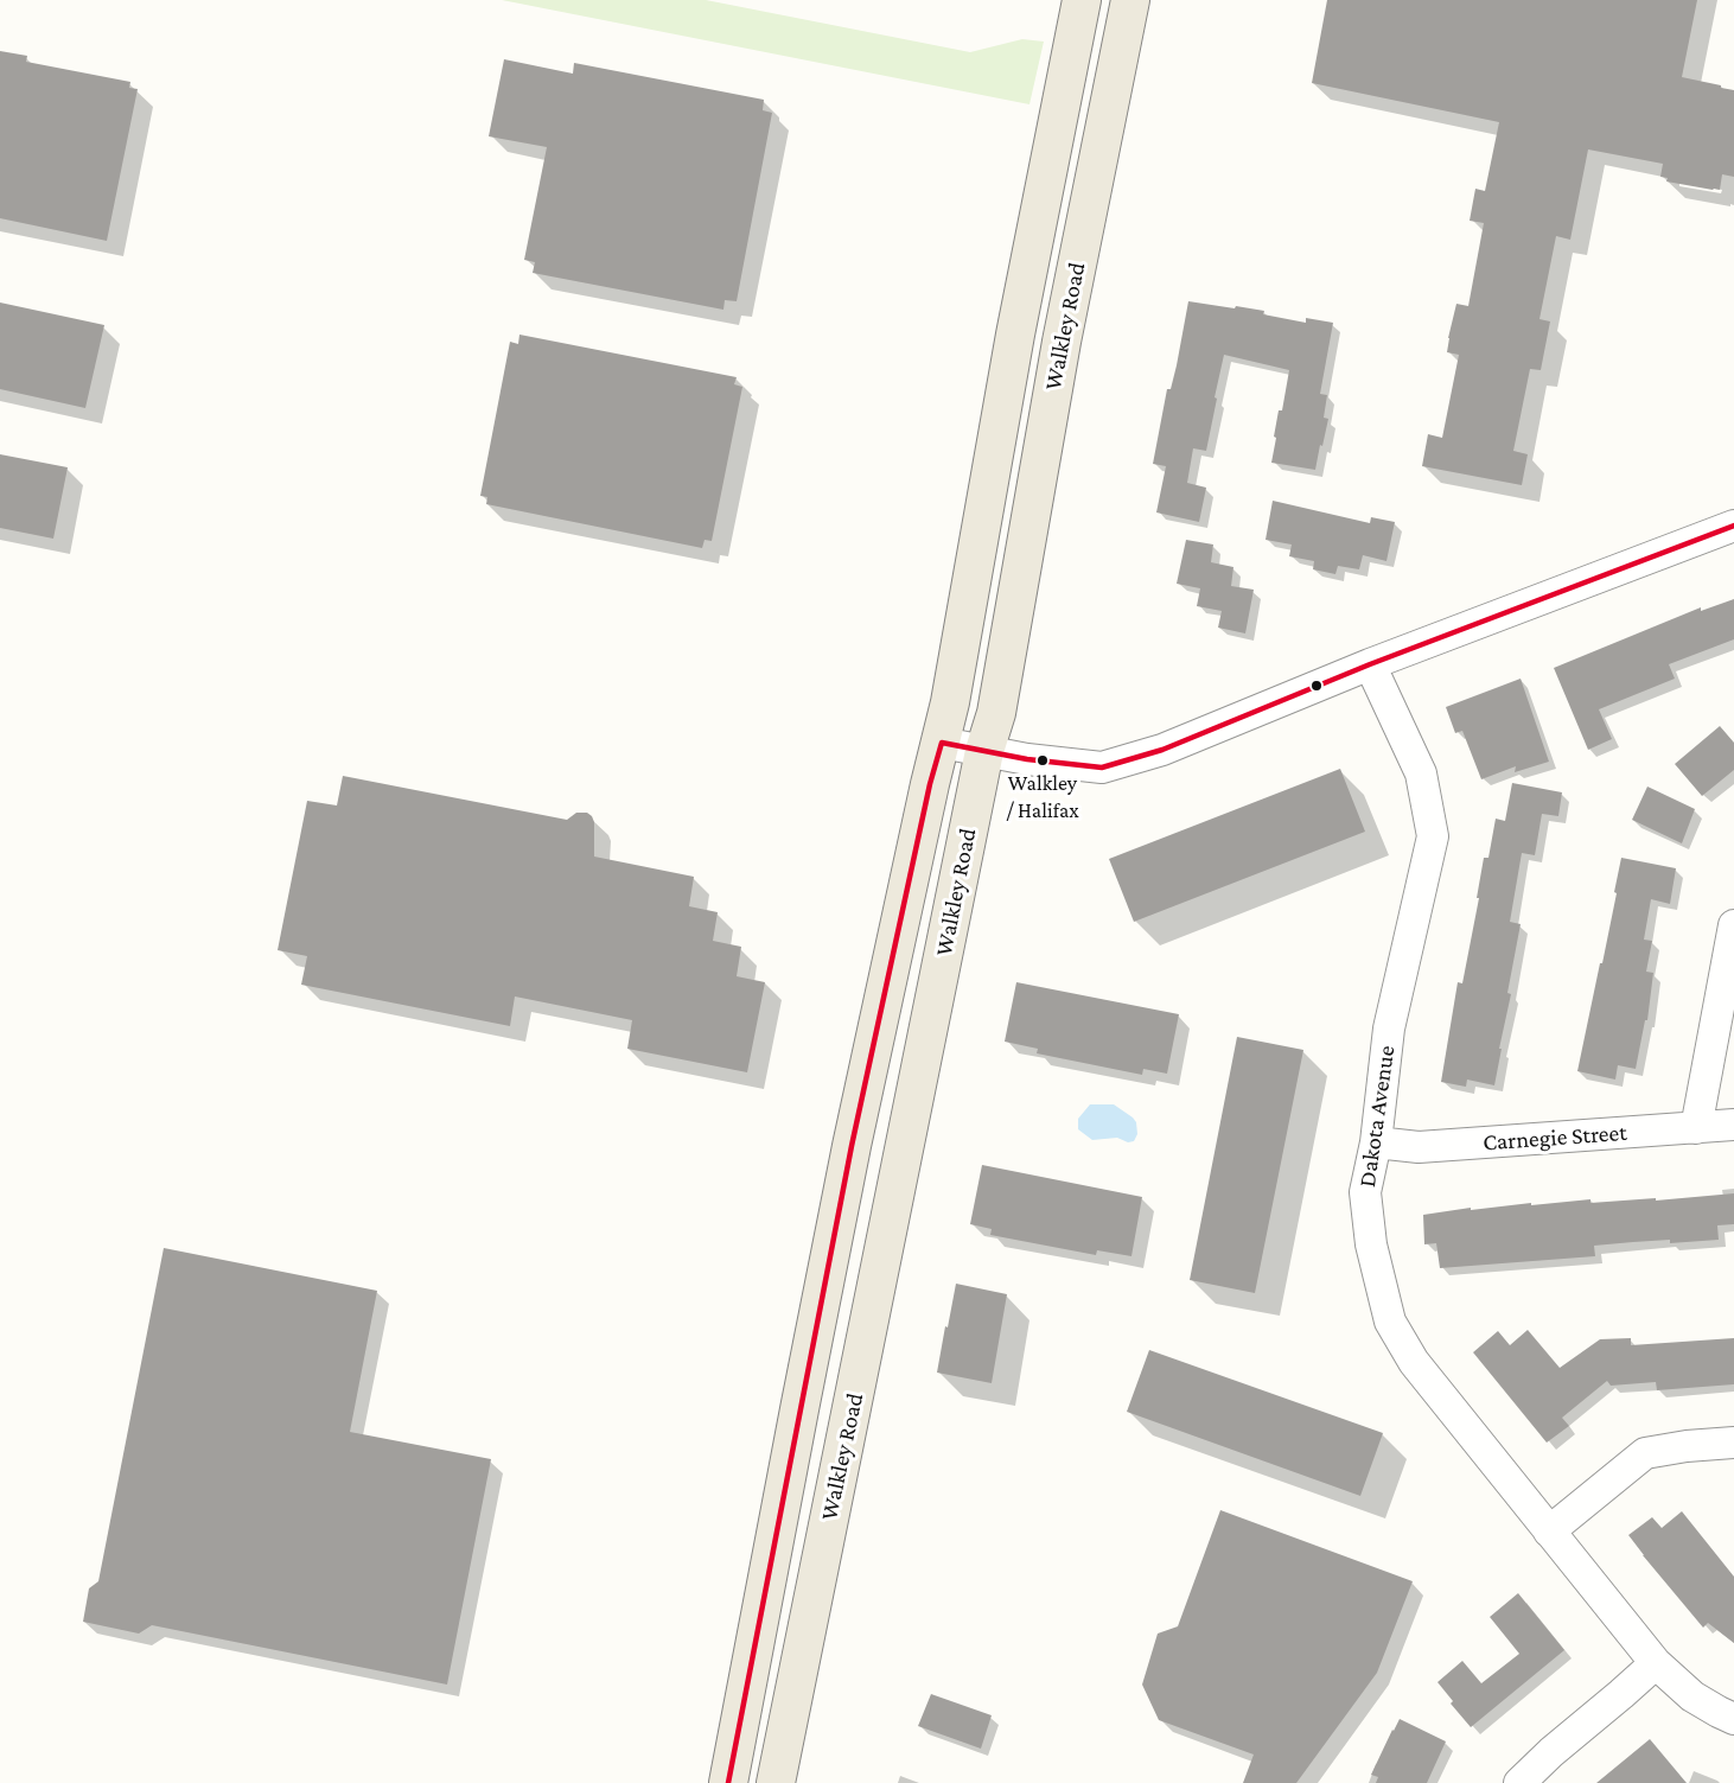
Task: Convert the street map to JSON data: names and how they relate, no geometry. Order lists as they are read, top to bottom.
{
  "streets": {
    "main road": ["Walkley Road"],
    "street": ["Dakota Avenue", "Carnegie Street"]
  },
  "crossings": [
    ["Dakota Avenue", "Carnegie Street"]
  ],
  "places": ["Walkley / Halifax"]
}
